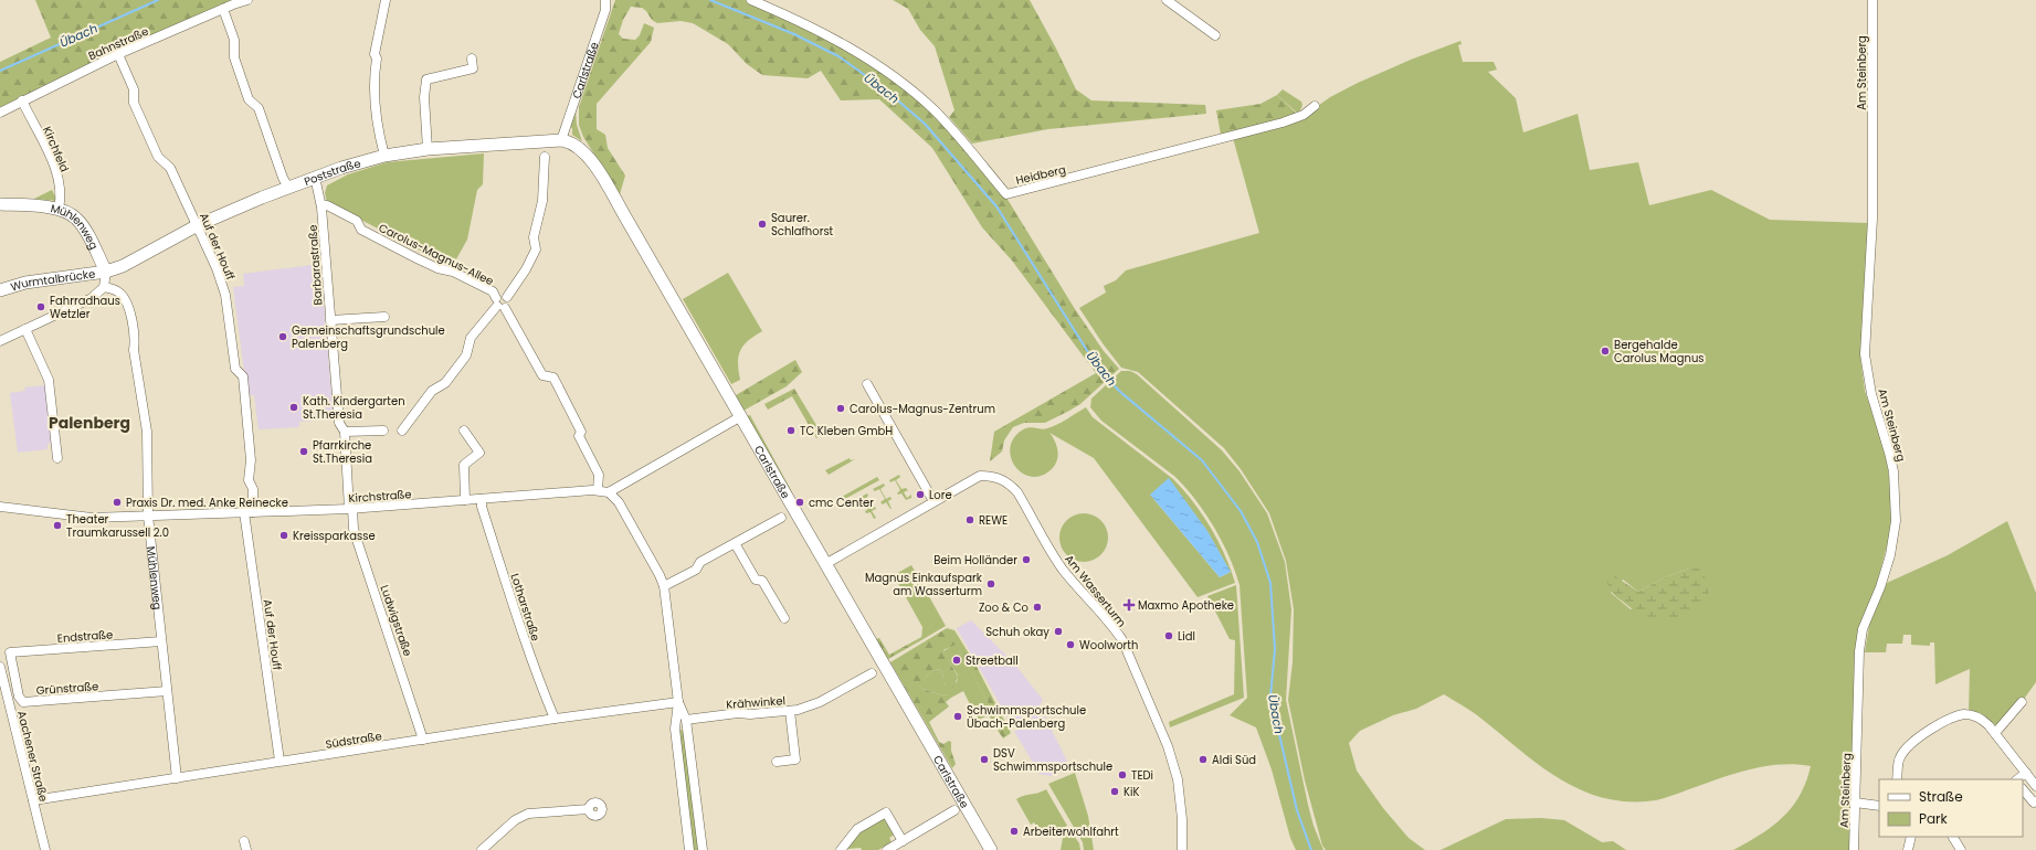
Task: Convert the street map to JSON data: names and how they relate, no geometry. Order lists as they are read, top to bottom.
{
  "streets": {
    "main road": [
      "Carlstraße",
      "Poststraße",
      "Mühlenweg",
      "Wurmtalbrücke"
    ],
    "street": [
      "Bahnstraße",
      "Am Steinberg",
      "Kirchfeld",
      "Heidberg",
      "Auf der Houff",
      "Carolus-Magnus-Allee",
      "Barbarastraße",
      "Kirchstraße",
      "Am Wasserturm",
      "Lotharstraße",
      "Ludwigstraße",
      "Endstraße",
      "Grünstraße",
      "Krähwinkel",
      "Südstraße",
      "Aachener Straße"
    ]
  },
  "crossings": [
    ["Bahnstraße", "Kirchfeld"],
    ["Bahnstraße", "Auf der Houff"],
    ["Carlstraße", "Poststraße"],
    ["Carlstraße", "Am Wasserturm"],
    ["Kirchfeld", "Mühlenweg"],
    ["Poststraße", "Mühlenweg"],
    ["Poststraße", "Auf der Houff"],
    ["Poststraße", "Barbarastraße"],
    ["Poststraße", "Wurmtalbrücke"],
    ["Mühlenweg", "Wurmtalbrücke"],
    ["Mühlenweg", "Kirchstraße"],
    ["Mühlenweg", "Endstraße"],
    ["Mühlenweg", "Grünstraße"],
    ["Mühlenweg", "Südstraße"],
    ["Auf der Houff", "Kirchstraße"],
    ["Auf der Houff", "Südstraße"],
    ["Carolus-Magnus-Allee", "Barbarastraße"],
    ["Carolus-Magnus-Allee", "Kirchstraße"],
    ["Barbarastraße", "Kirchstraße"],
    ["Barbarastraße", "Ludwigstraße"],
    ["Kirchstraße", "Lotharstraße"],
    ["Kirchstraße", "Ludwigstraße"],
    ["Lotharstraße", "Südstraße"],
    ["Ludwigstraße", "Südstraße"],
    ["Endstraße", "Grünstraße"],
    ["Südstraße", "Aachener Straße"]
  ],
  "districts": ["Palenberg"],
  "water": ["Übach"],
  "places": {
    "other": [
      "Saurer. Schlafhorst",
      "Fahrradhaus Wetzler",
      "Gemeinschaftsgrundschule Palenberg",
      "Bergehalde Carolus Magnus",
      "Kath. Kindergarten St.Theresia",
      "Carolus-Magnus-Zentrum",
      "TC Kleben GmbH",
      "Pfarrkirche St.Theresia",
      "Lore",
      "Praxis Dr. med. Anke Reinecke",
      "cmc Center",
      "REWE",
      "Theater Traumkarussell 2.0",
      "Kreissparkasse",
      "Beim Holländer",
      "Magnus Einkaufspark am Wasserturm",
      "Zoo & Co",
      "Schuh okay",
      "Lidl",
      "Woolworth",
      "Streetball",
      "Schwimmsportschule Übach-Palenberg",
      "DSV Schwimmsportschule",
      "Aldi Süd",
      "TEDi",
      "KiK",
      "Arbeiterwohlfahrt"
    ],
    "health": ["Maxmo Apotheke"]
  },
  "legend": ["Straße", "Park"]
}
